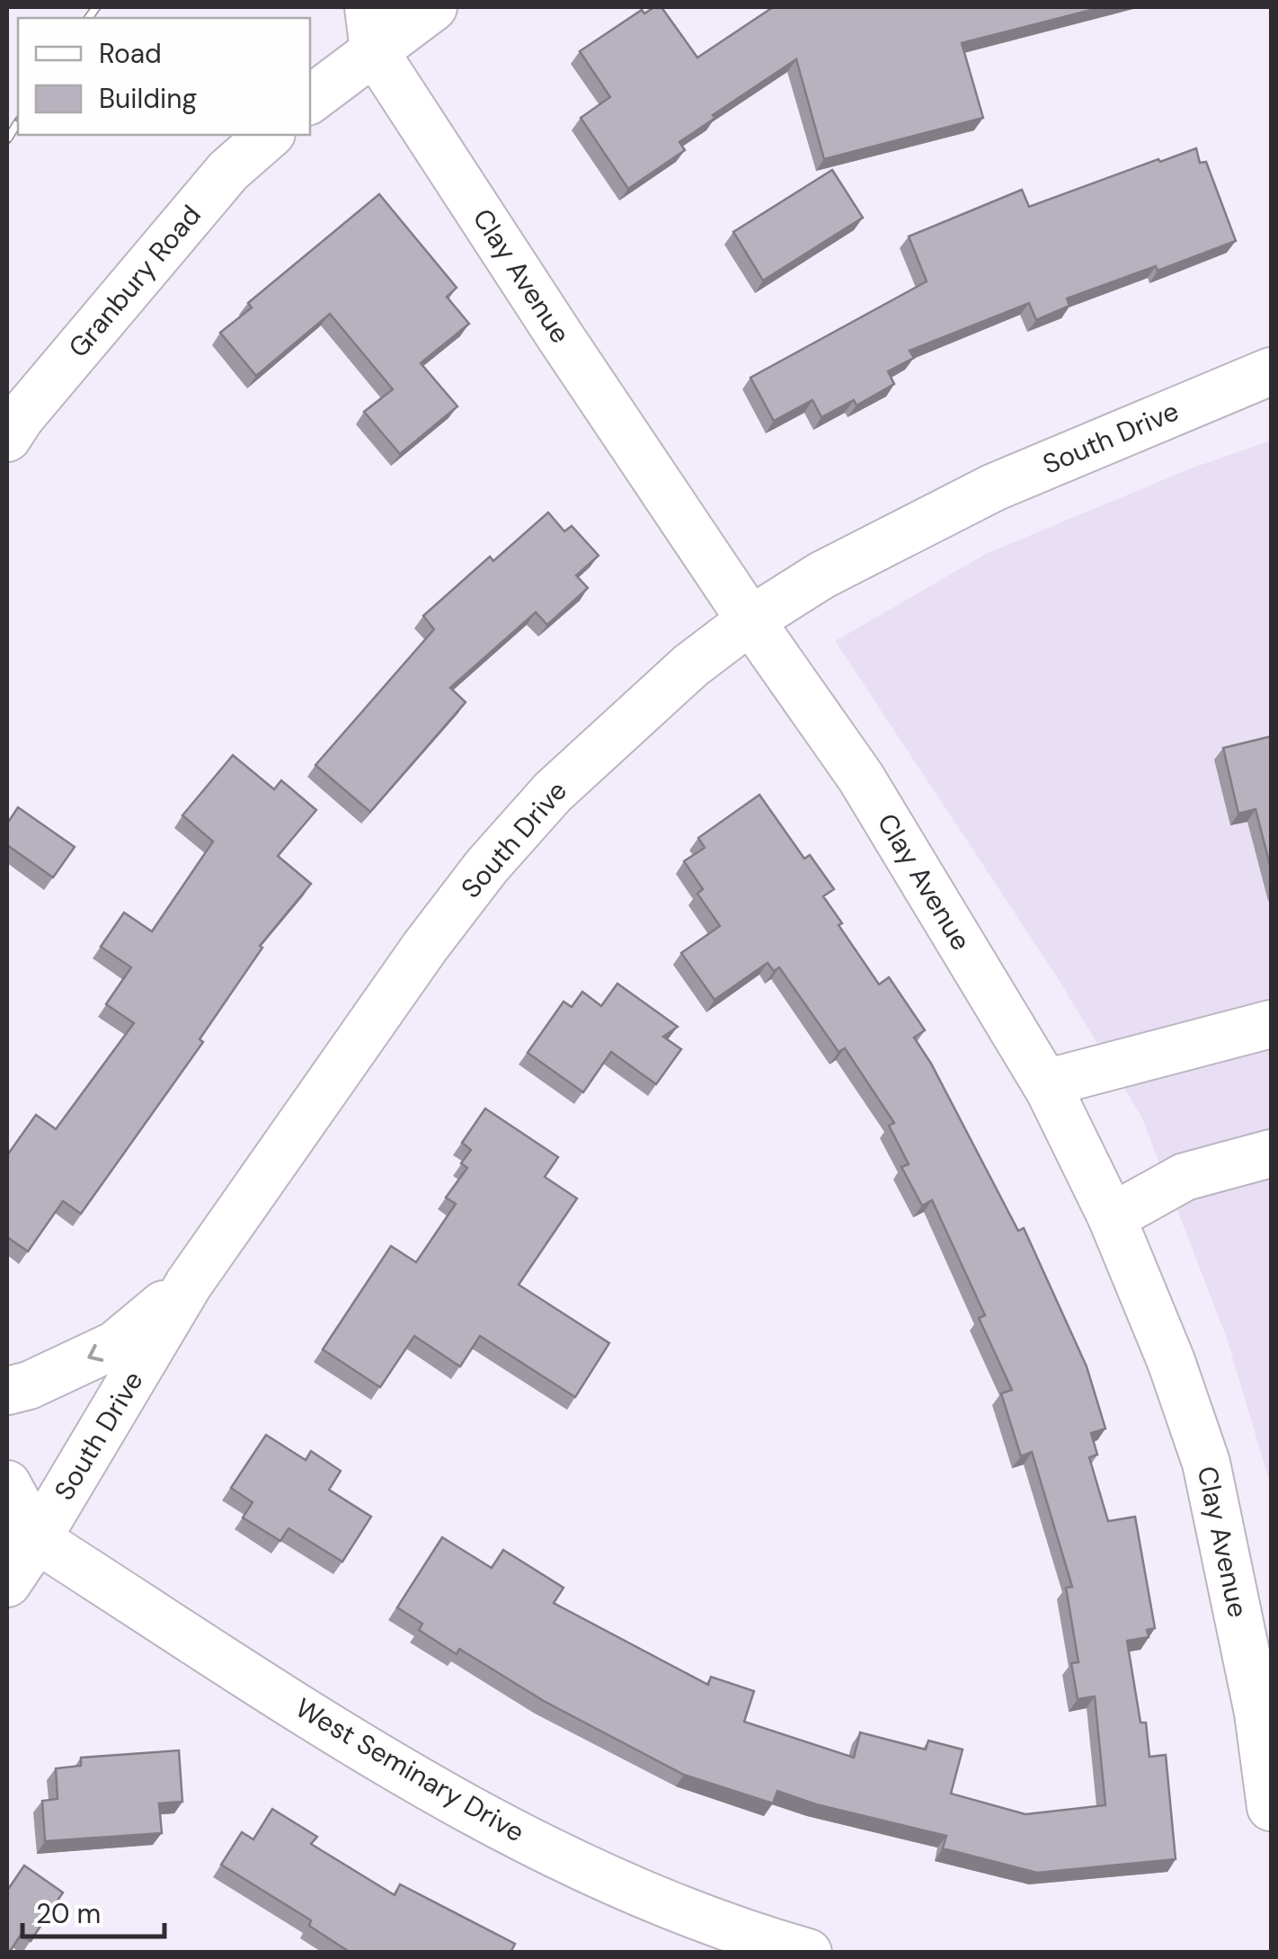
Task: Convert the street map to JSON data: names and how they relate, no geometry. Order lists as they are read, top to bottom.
{
  "streets": {
    "street": [
      "Clay Avenue",
      "Granbury Road",
      "South Drive",
      "West Seminary Drive"
    ]
  },
  "crossings": [
    ["Clay Avenue", "South Drive"],
    ["South Drive", "West Seminary Drive"]
  ],
  "legend": ["Road", "Building"],
  "scale_bar": "20 m"
}
